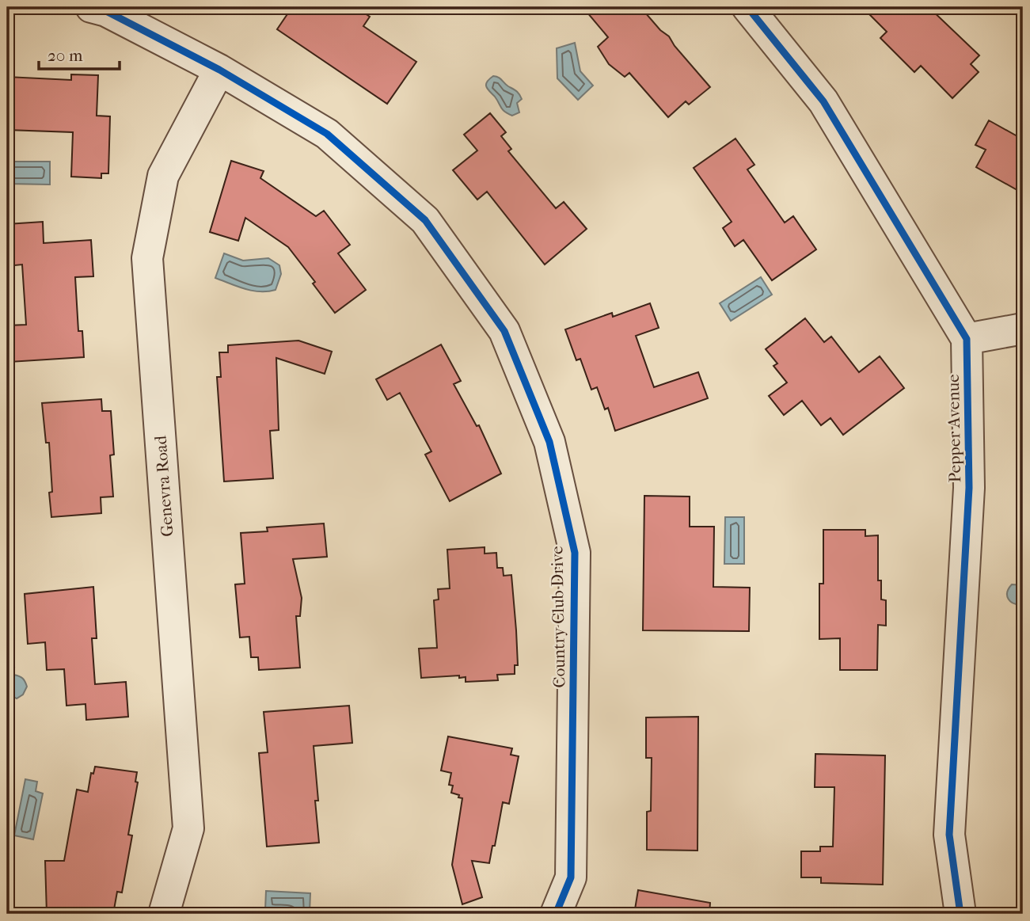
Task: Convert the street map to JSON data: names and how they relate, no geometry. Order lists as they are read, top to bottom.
{
  "streets": {
    "street": ["Pepper Avenue", "Genevra Road", "Country Club Drive"]
  },
  "crossings": [
    ["Genevra Road", "Country Club Drive"]
  ],
  "scale_bar": "20 m"
}
